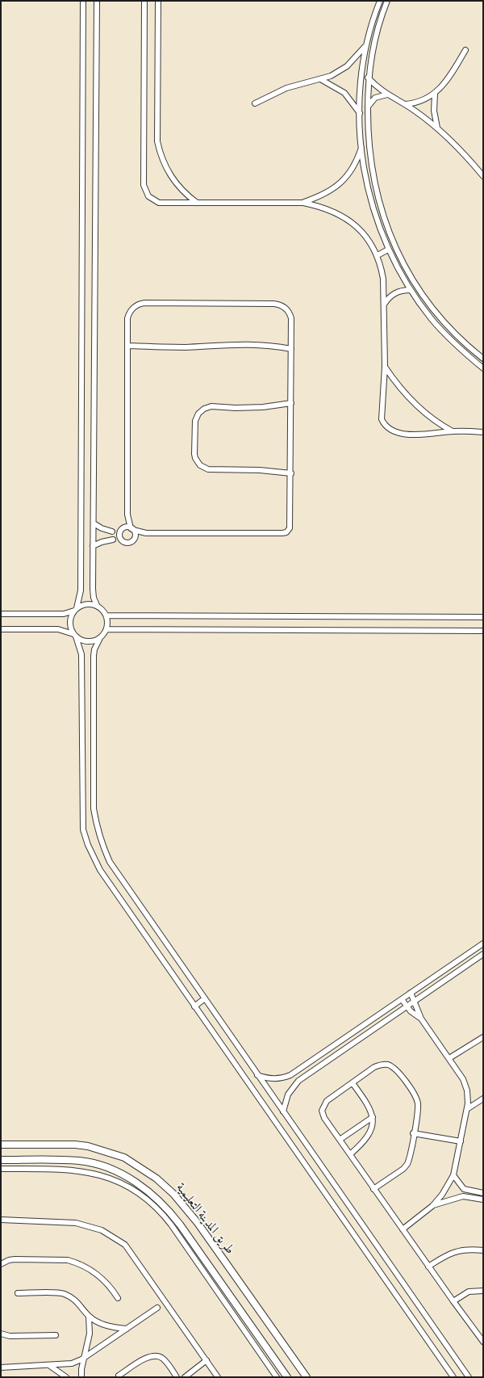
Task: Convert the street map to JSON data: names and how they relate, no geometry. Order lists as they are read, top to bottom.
{
  "streets": {
    "street": ["طريق المدينة التعليمية"]
  }
}
